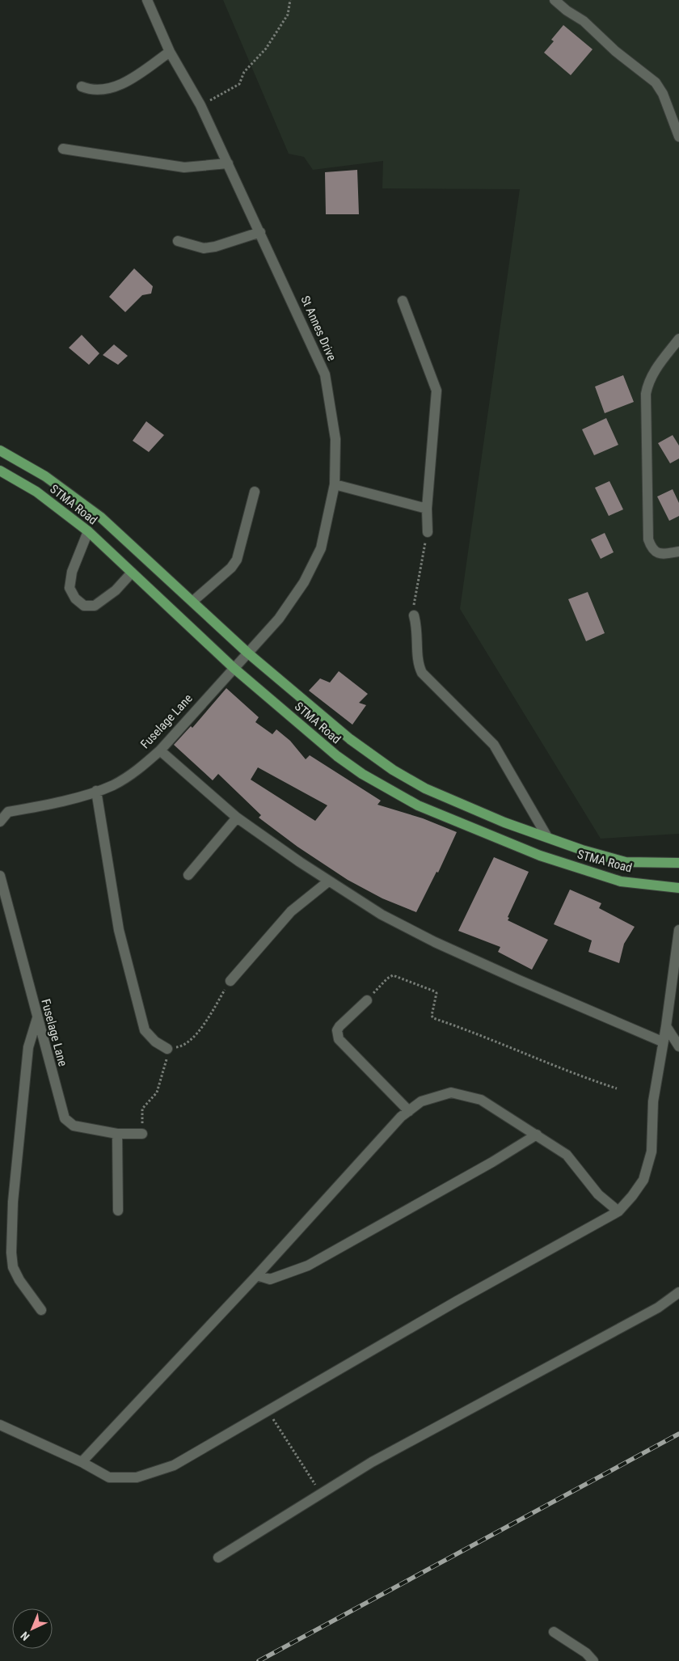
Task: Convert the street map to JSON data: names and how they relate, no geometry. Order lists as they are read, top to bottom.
{
  "streets": {
    "main road": ["STMA Road"],
    "street": ["St Annes Drive", "Fuselage Lane"]
  },
  "crossings": [
    ["St Annes Drive", "STMA Road"],
    ["St Annes Drive", "Fuselage Lane"],
    ["STMA Road", "Fuselage Lane"]
  ],
  "north": "bottom left"
}
